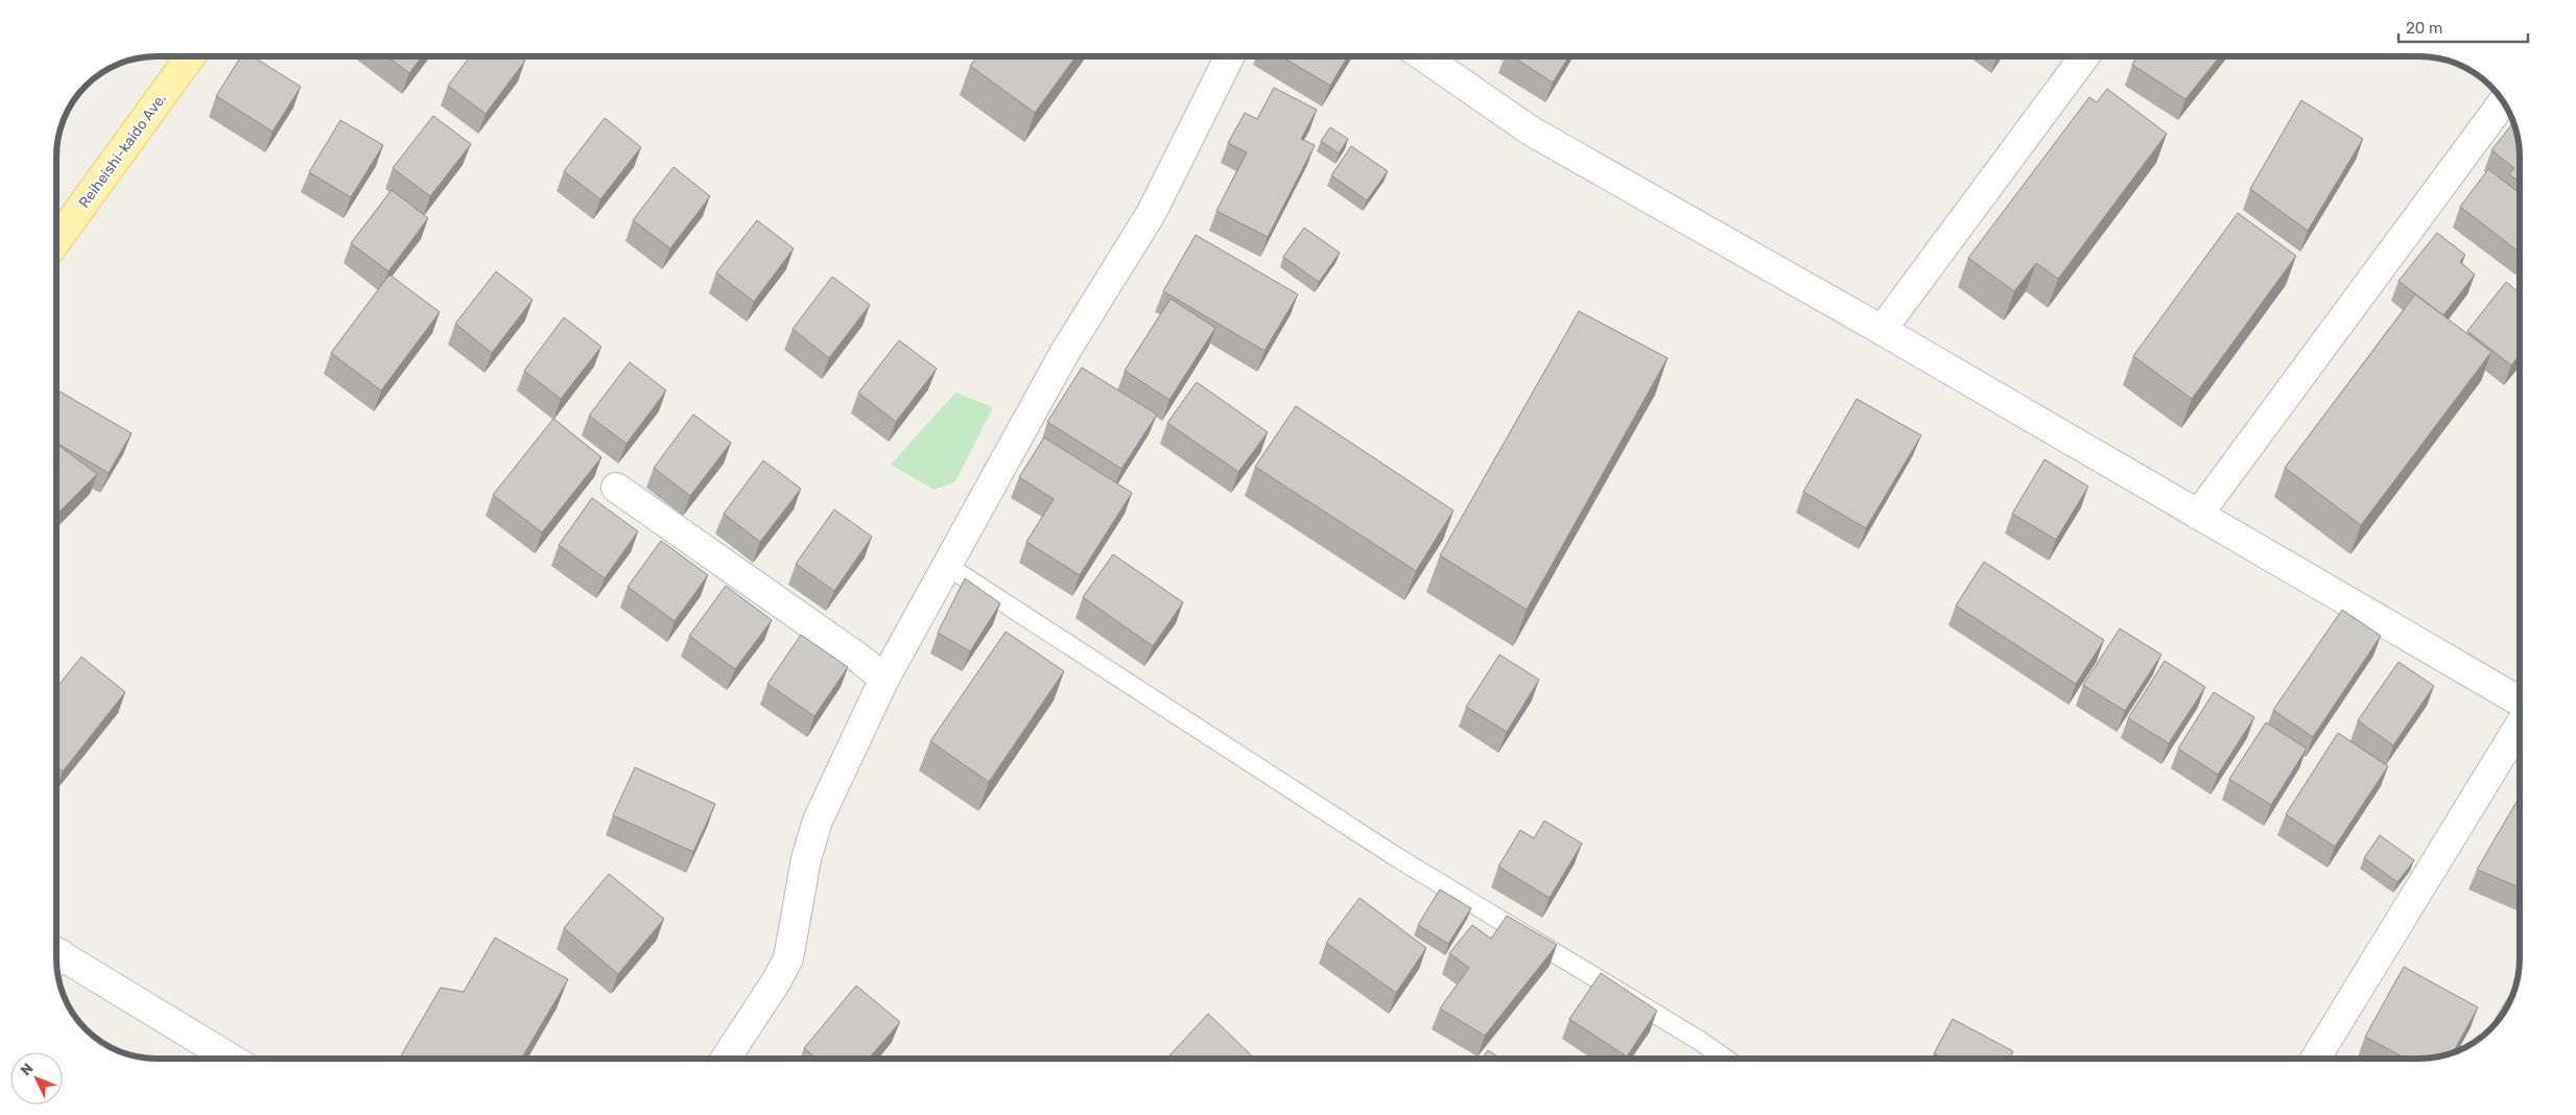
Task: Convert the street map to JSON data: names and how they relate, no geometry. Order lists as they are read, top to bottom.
{
  "streets": {
    "main road": ["Reiheishi-kaido Ave."]
  },
  "scale_bar": "20 m",
  "north": "top left"
}
